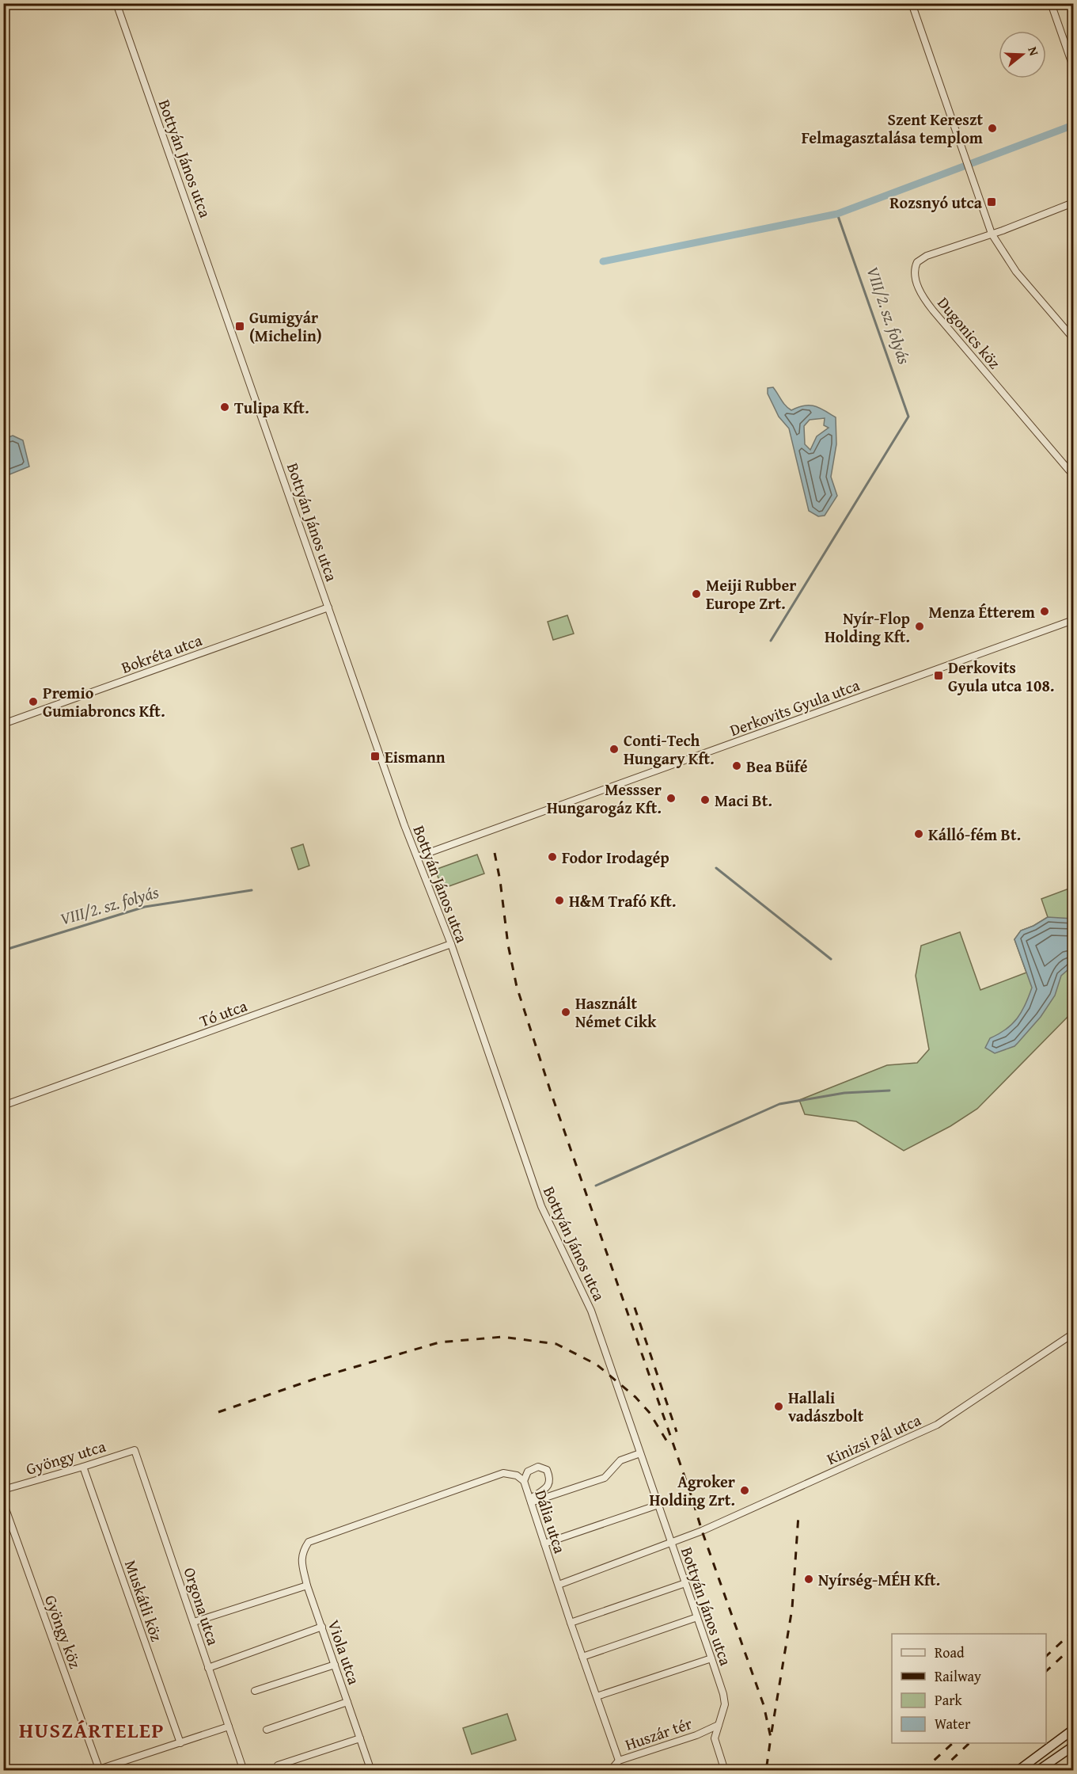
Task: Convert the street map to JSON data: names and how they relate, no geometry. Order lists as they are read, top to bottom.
{
  "streets": {
    "street": [
      "Bottyán János utca",
      "Dugonics köz",
      "Bokréta utca",
      "Derkovits Gyula utca",
      "Tó utca",
      "Kinizsi Pál utca",
      "Gyöngy utca",
      "Dália utca",
      "Muskátli köz",
      "Orgona utca",
      "Gyöngy köz",
      "Viola utca",
      "Huszár tér"
    ]
  },
  "crossings": [
    ["Bottyán János utca", "Bokréta utca"],
    ["Bottyán János utca", "Derkovits Gyula utca"],
    ["Bottyán János utca", "Tó utca"],
    ["Bottyán János utca", "Kinizsi Pál utca"],
    ["Bottyán János utca", "Huszár tér"],
    ["Kinizsi Pál utca", "Dália utca"],
    ["Gyöngy utca", "Muskátli köz"],
    ["Gyöngy utca", "Orgona utca"],
    ["Dália utca", "Viola utca"],
    ["Dália utca", "Huszár tér"]
  ],
  "districts": ["HUSZÁRTELEP"],
  "water": ["VIII/2. sz. folyás"],
  "places": {
    "other": [
      "Szent Kereszt Felmagasztalása templom",
      "Tulipa Kft.",
      "Meiji Rubber Europe Zrt.",
      "Menza Étterem",
      "Nyír-Flop Holding Kft.",
      "Premio Gumiabroncs Kft.",
      "Conti-Tech Hungary Kft.",
      "Bea Büfé",
      "Messser Hungarogáz Kft.",
      "Maci Bt.",
      "Kálló-fém Bt.",
      "Fodor Irodagép",
      "H&M Trafó Kft.",
      "Használt Német Cikk",
      "Hallali vadászbolt",
      "Agroker Holding Zrt.",
      "Nyírség-MÉH Kft."
    ],
    "transit": [
      "Rozsnyó utca",
      "Gumigyár (Michelin)",
      "Derkovits Gyula utca 108.",
      "Eismann"
    ]
  },
  "legend": [
    "Road",
    "Railway",
    "Park",
    "Water"
  ],
  "north": "right"
}
